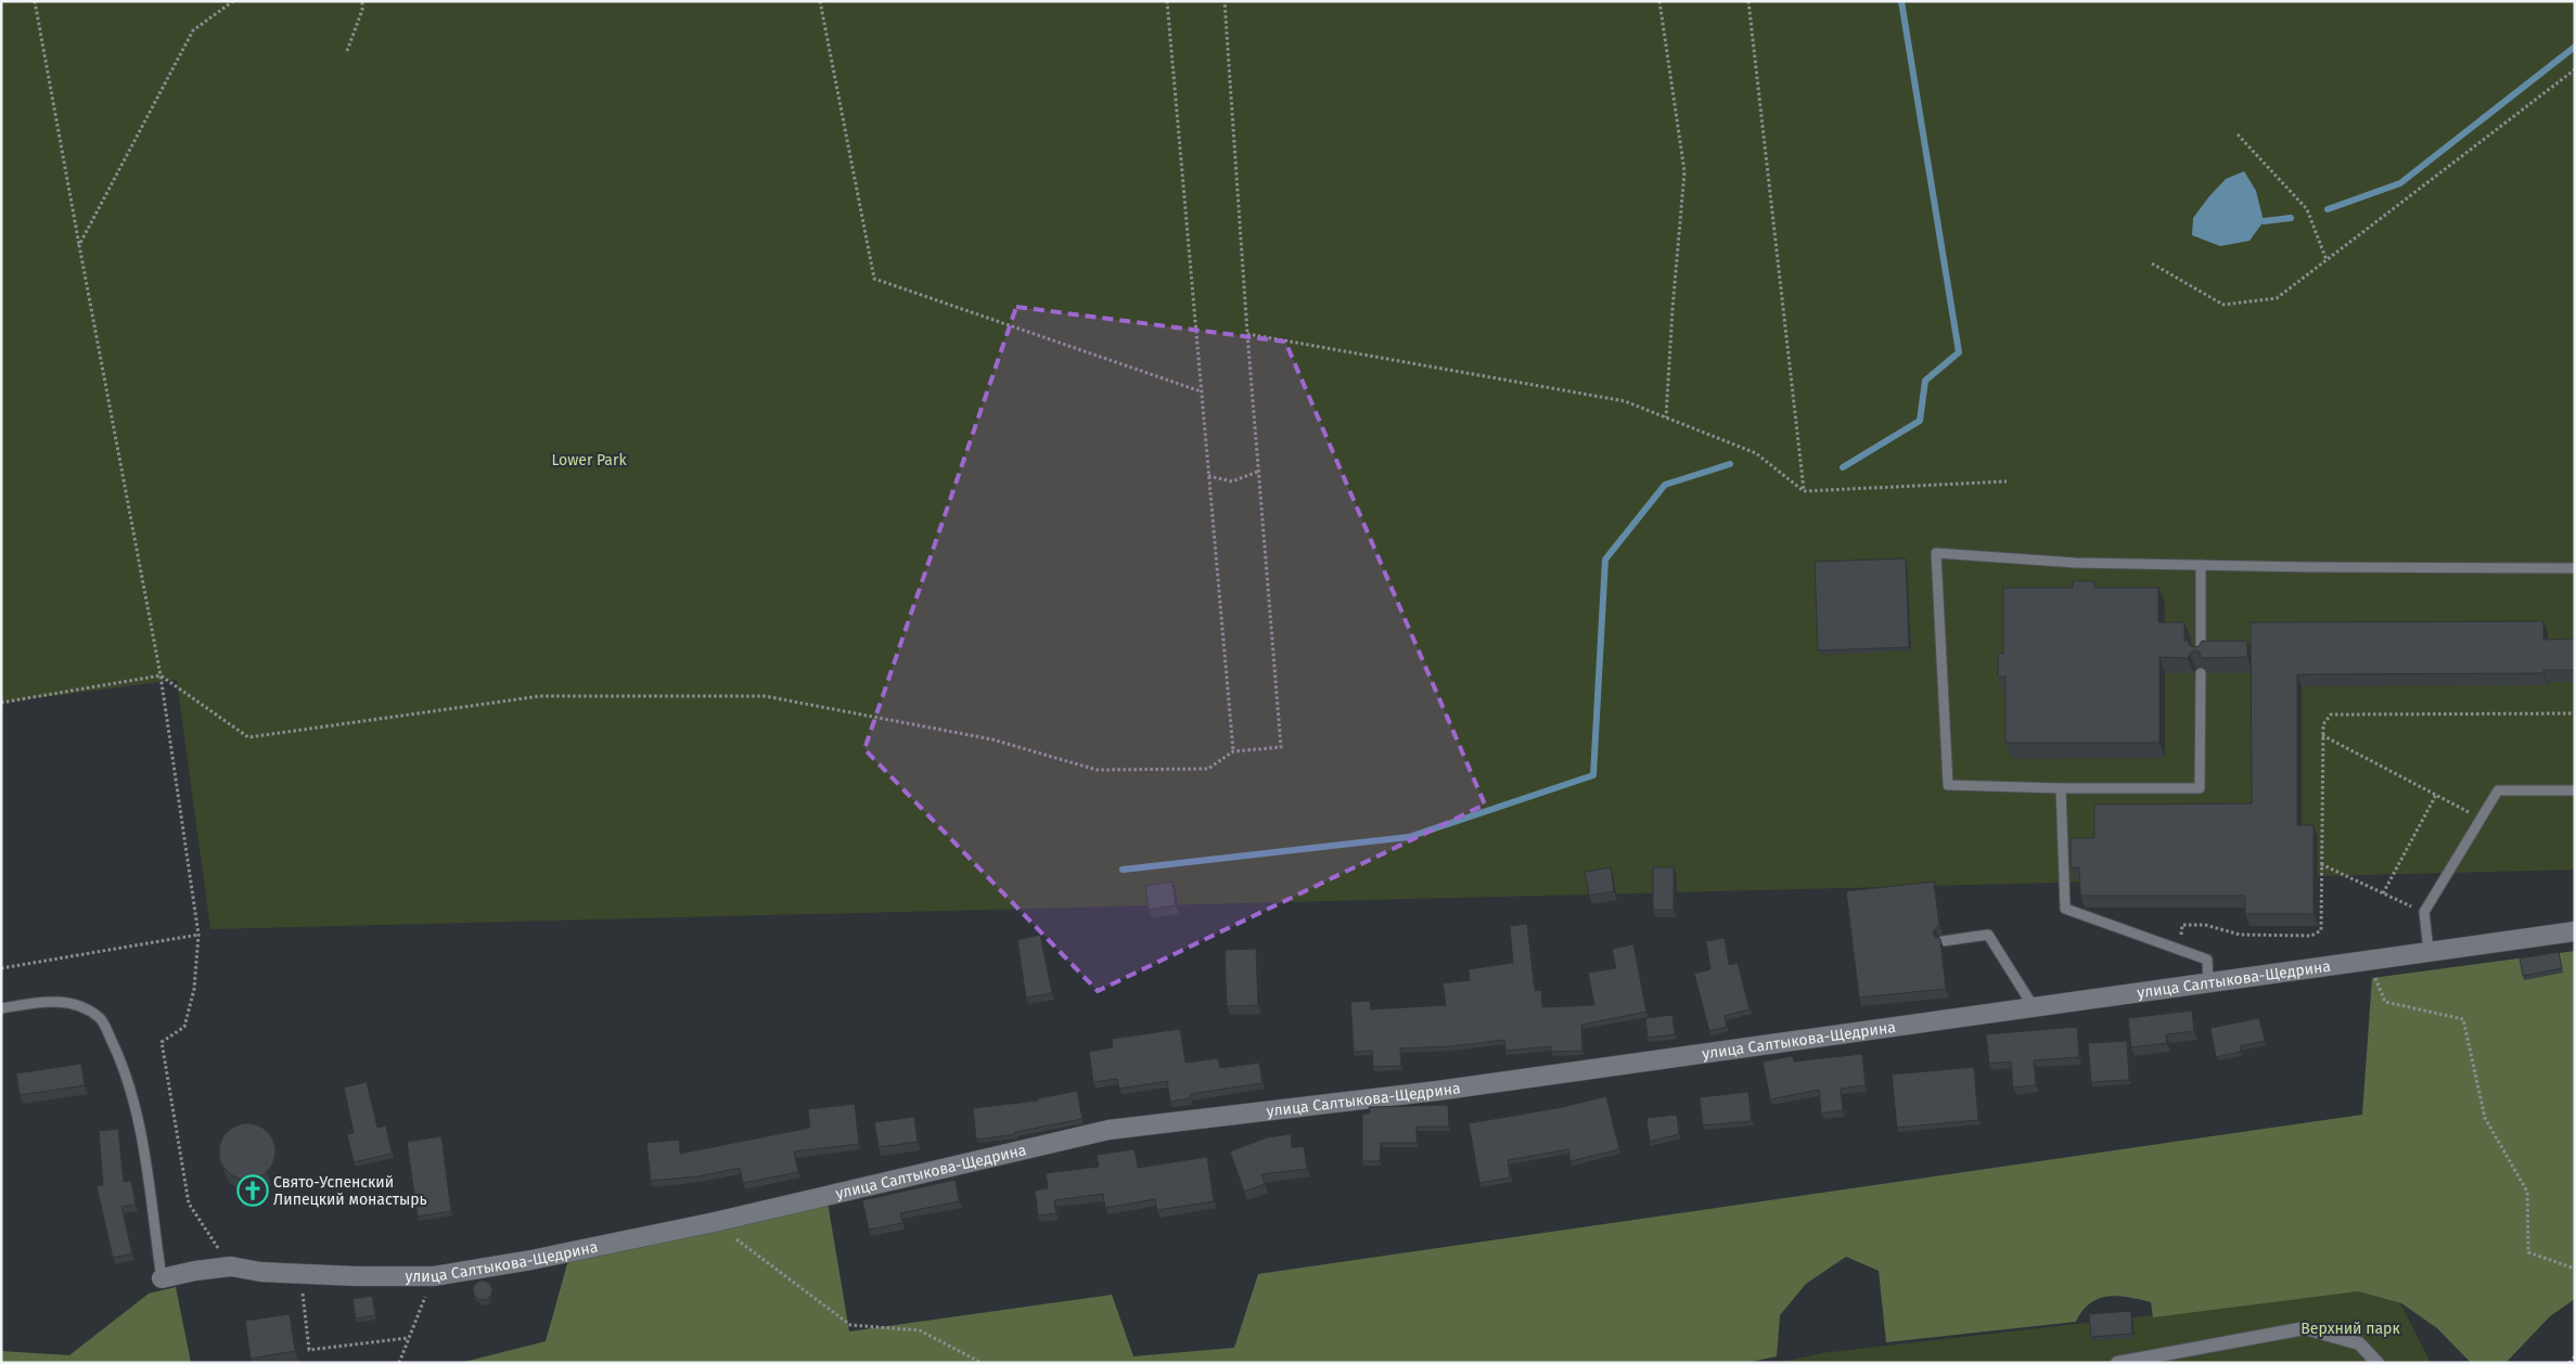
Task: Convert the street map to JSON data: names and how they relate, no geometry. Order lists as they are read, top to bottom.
{
  "streets": {
    "street": ["улица Салтыкова-Щедрина"]
  },
  "parks": ["Lower Park", "Верхний парк"],
  "places": {
    "church": ["Свято-Успенский Липецкий монастырь"]
  }
}
